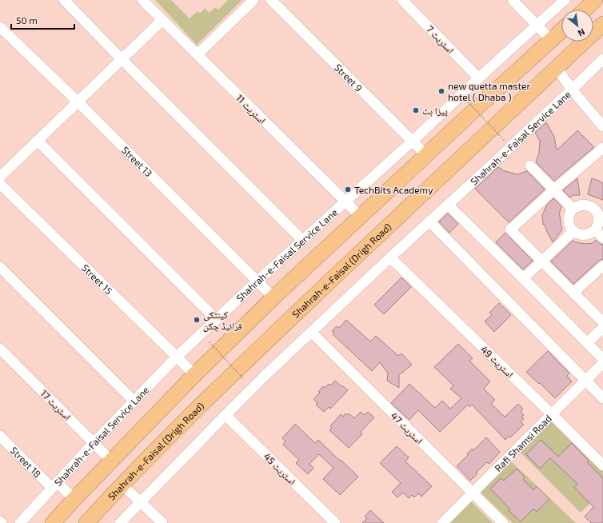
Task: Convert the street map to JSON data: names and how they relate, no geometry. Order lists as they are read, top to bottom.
{
  "streets": {
    "highway": ["Shahrah-e-Faisal (Drigh Road)"],
    "street": [
      "اسٹریٹ 7",
      "Street 9",
      "اسٹریٹ 11",
      "Shahrah-e-Faisal Service Lane",
      "Street 13",
      "Street 15",
      "اسٹریٹ 49",
      "اسٹریٹ 17",
      "اسٹریٹ 47",
      "Rafi Shamsi Road",
      "Street 18",
      "اسٹریٹ 45"
    ]
  },
  "crossings": [
    ["اسٹریٹ 7", "Shahrah-e-Faisal Service Lane"],
    ["Street 9", "Shahrah-e-Faisal Service Lane"],
    ["اسٹریٹ 11", "Shahrah-e-Faisal Service Lane"],
    ["Shahrah-e-Faisal Service Lane", "Street 13"],
    ["Shahrah-e-Faisal Service Lane", "Street 15"],
    ["Shahrah-e-Faisal Service Lane", "اسٹریٹ 49"],
    ["Shahrah-e-Faisal Service Lane", "اسٹریٹ 17"],
    ["Shahrah-e-Faisal Service Lane", "اسٹریٹ 47"],
    ["Shahrah-e-Faisal Service Lane", "Street 18"],
    ["Shahrah-e-Faisal Service Lane", "اسٹریٹ 45"],
    ["اسٹریٹ 49", "Rafi Shamsi Road"],
    ["اسٹریٹ 47", "Rafi Shamsi Road"]
  ],
  "places": [
    "new quetta master hotel ( Dhaba )",
    "پیزا ہٹ",
    "TechBits Academy",
    "کینٹکی فرائیڈ چکن"
  ],
  "scale_bar": "50 m",
  "north": "bottom right"
}
